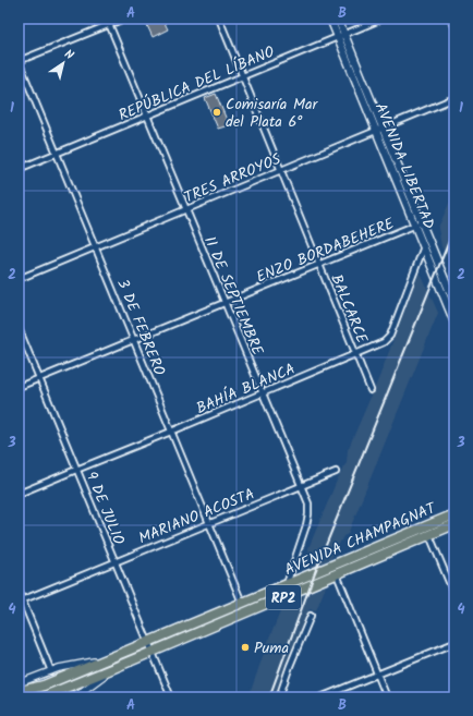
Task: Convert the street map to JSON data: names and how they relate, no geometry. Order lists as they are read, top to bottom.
{
  "streets": {
    "highway": ["AVENIDA CHAMPAGNAT", "RP2"],
    "main road": ["AVENIDA LIBERTAD"],
    "street": [
      "REPÚBLICA DEL LÍBANO",
      "TRES ARROYOS",
      "ENZO BORDABEHERE",
      "11 DE SEPTIEMBRE",
      "BALCARCE",
      "3 DE FEBRERO",
      "BAHÍA BLANCA",
      "9 DE JULIO",
      "MARIANO ACOSTA"
    ]
  },
  "crossings": [
    ["REPÚBLICA DEL LÍBANO", "AVENIDA LIBERTAD"],
    ["REPÚBLICA DEL LÍBANO", "11 DE SEPTIEMBRE"],
    ["REPÚBLICA DEL LÍBANO", "BALCARCE"],
    ["REPÚBLICA DEL LÍBANO", "3 DE FEBRERO"],
    ["AVENIDA LIBERTAD", "TRES ARROYOS"],
    ["AVENIDA LIBERTAD", "ENZO BORDABEHERE"],
    ["AVENIDA LIBERTAD", "BAHÍA BLANCA"],
    ["TRES ARROYOS", "11 DE SEPTIEMBRE"],
    ["TRES ARROYOS", "BALCARCE"],
    ["TRES ARROYOS", "3 DE FEBRERO"],
    ["ENZO BORDABEHERE", "11 DE SEPTIEMBRE"],
    ["ENZO BORDABEHERE", "BALCARCE"],
    ["ENZO BORDABEHERE", "3 DE FEBRERO"],
    ["ENZO BORDABEHERE", "9 DE JULIO"],
    ["11 DE SEPTIEMBRE", "BAHÍA BLANCA"],
    ["11 DE SEPTIEMBRE", "MARIANO ACOSTA"],
    ["11 DE SEPTIEMBRE", "AVENIDA CHAMPAGNAT"],
    ["BALCARCE", "BAHÍA BLANCA"],
    ["3 DE FEBRERO", "BAHÍA BLANCA"],
    ["3 DE FEBRERO", "MARIANO ACOSTA"],
    ["3 DE FEBRERO", "AVENIDA CHAMPAGNAT"],
    ["BAHÍA BLANCA", "9 DE JULIO"],
    ["9 DE JULIO", "MARIANO ACOSTA"],
    ["9 DE JULIO", "AVENIDA CHAMPAGNAT"]
  ],
  "places": ["Comisaría Mar del Plata 6°", "Puma"],
  "north": "top right",
  "grid": {
    "columns": ["A", "B"],
    "rows": [
      "1",
      "2",
      "3",
      "4"
    ]
  }
}
